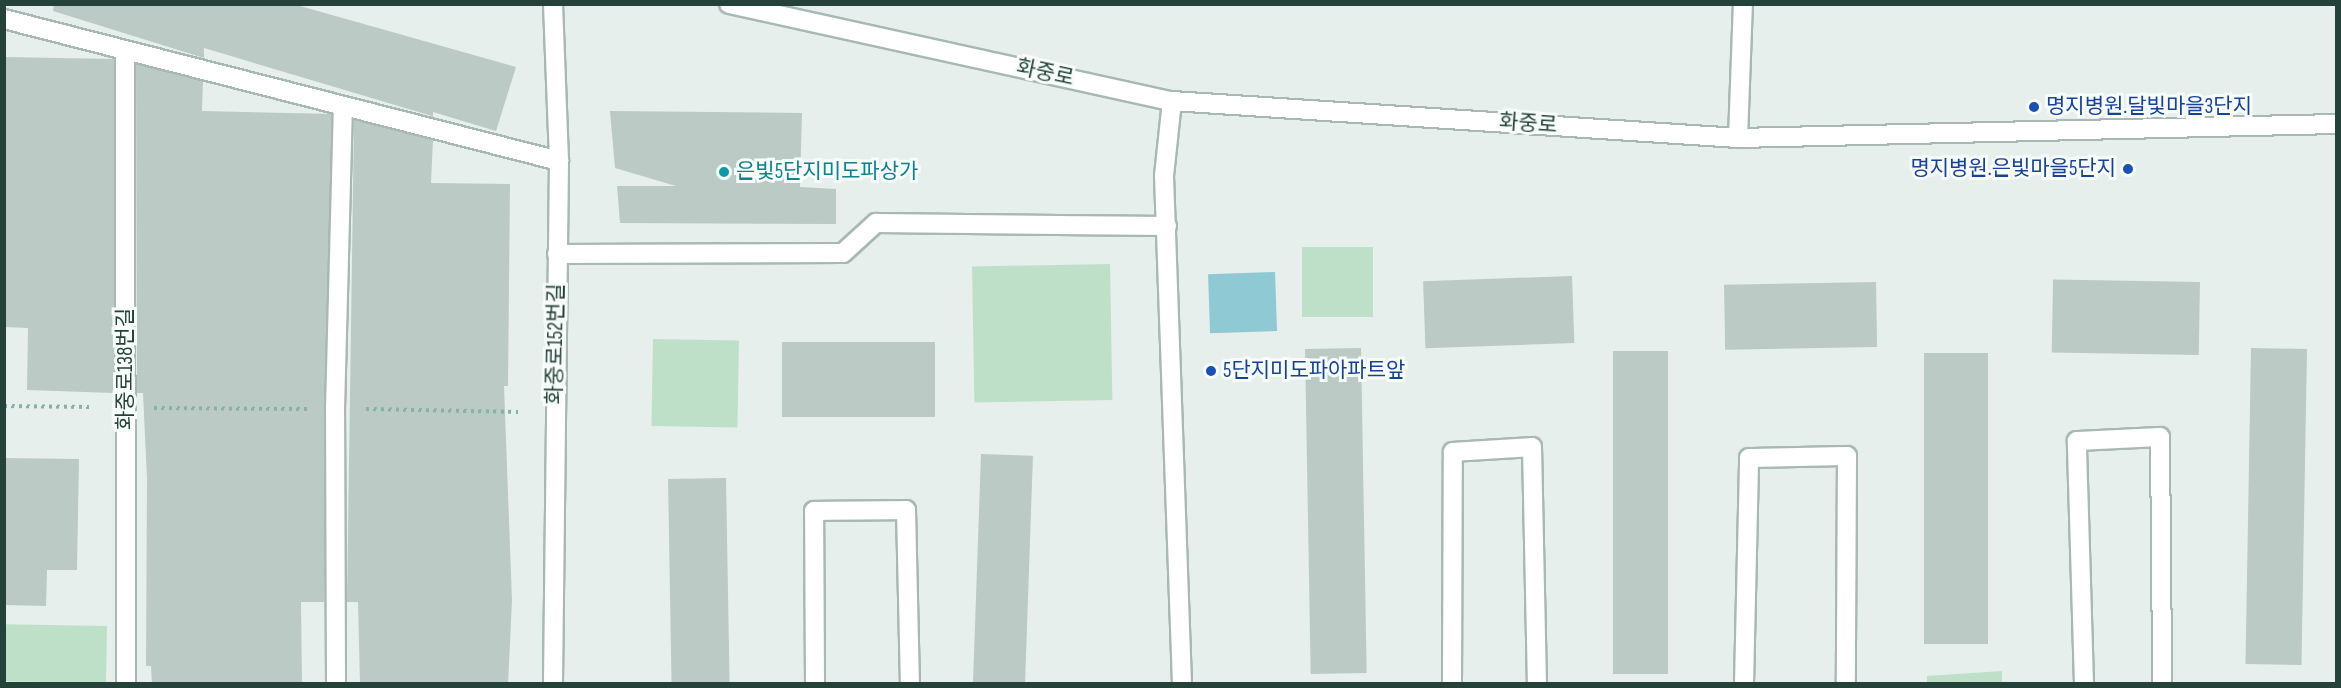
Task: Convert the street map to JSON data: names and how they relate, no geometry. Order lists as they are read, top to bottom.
{
  "streets": {
    "street": ["화중로", "화중로152번길", "화중로138번길"]
  },
  "places": [
    "명지병원.달빛마을3단지",
    "명지병원.은빛마을5단지",
    "은빛5단지미도파상가",
    "5단지미도파아파트앞"
  ]
}
